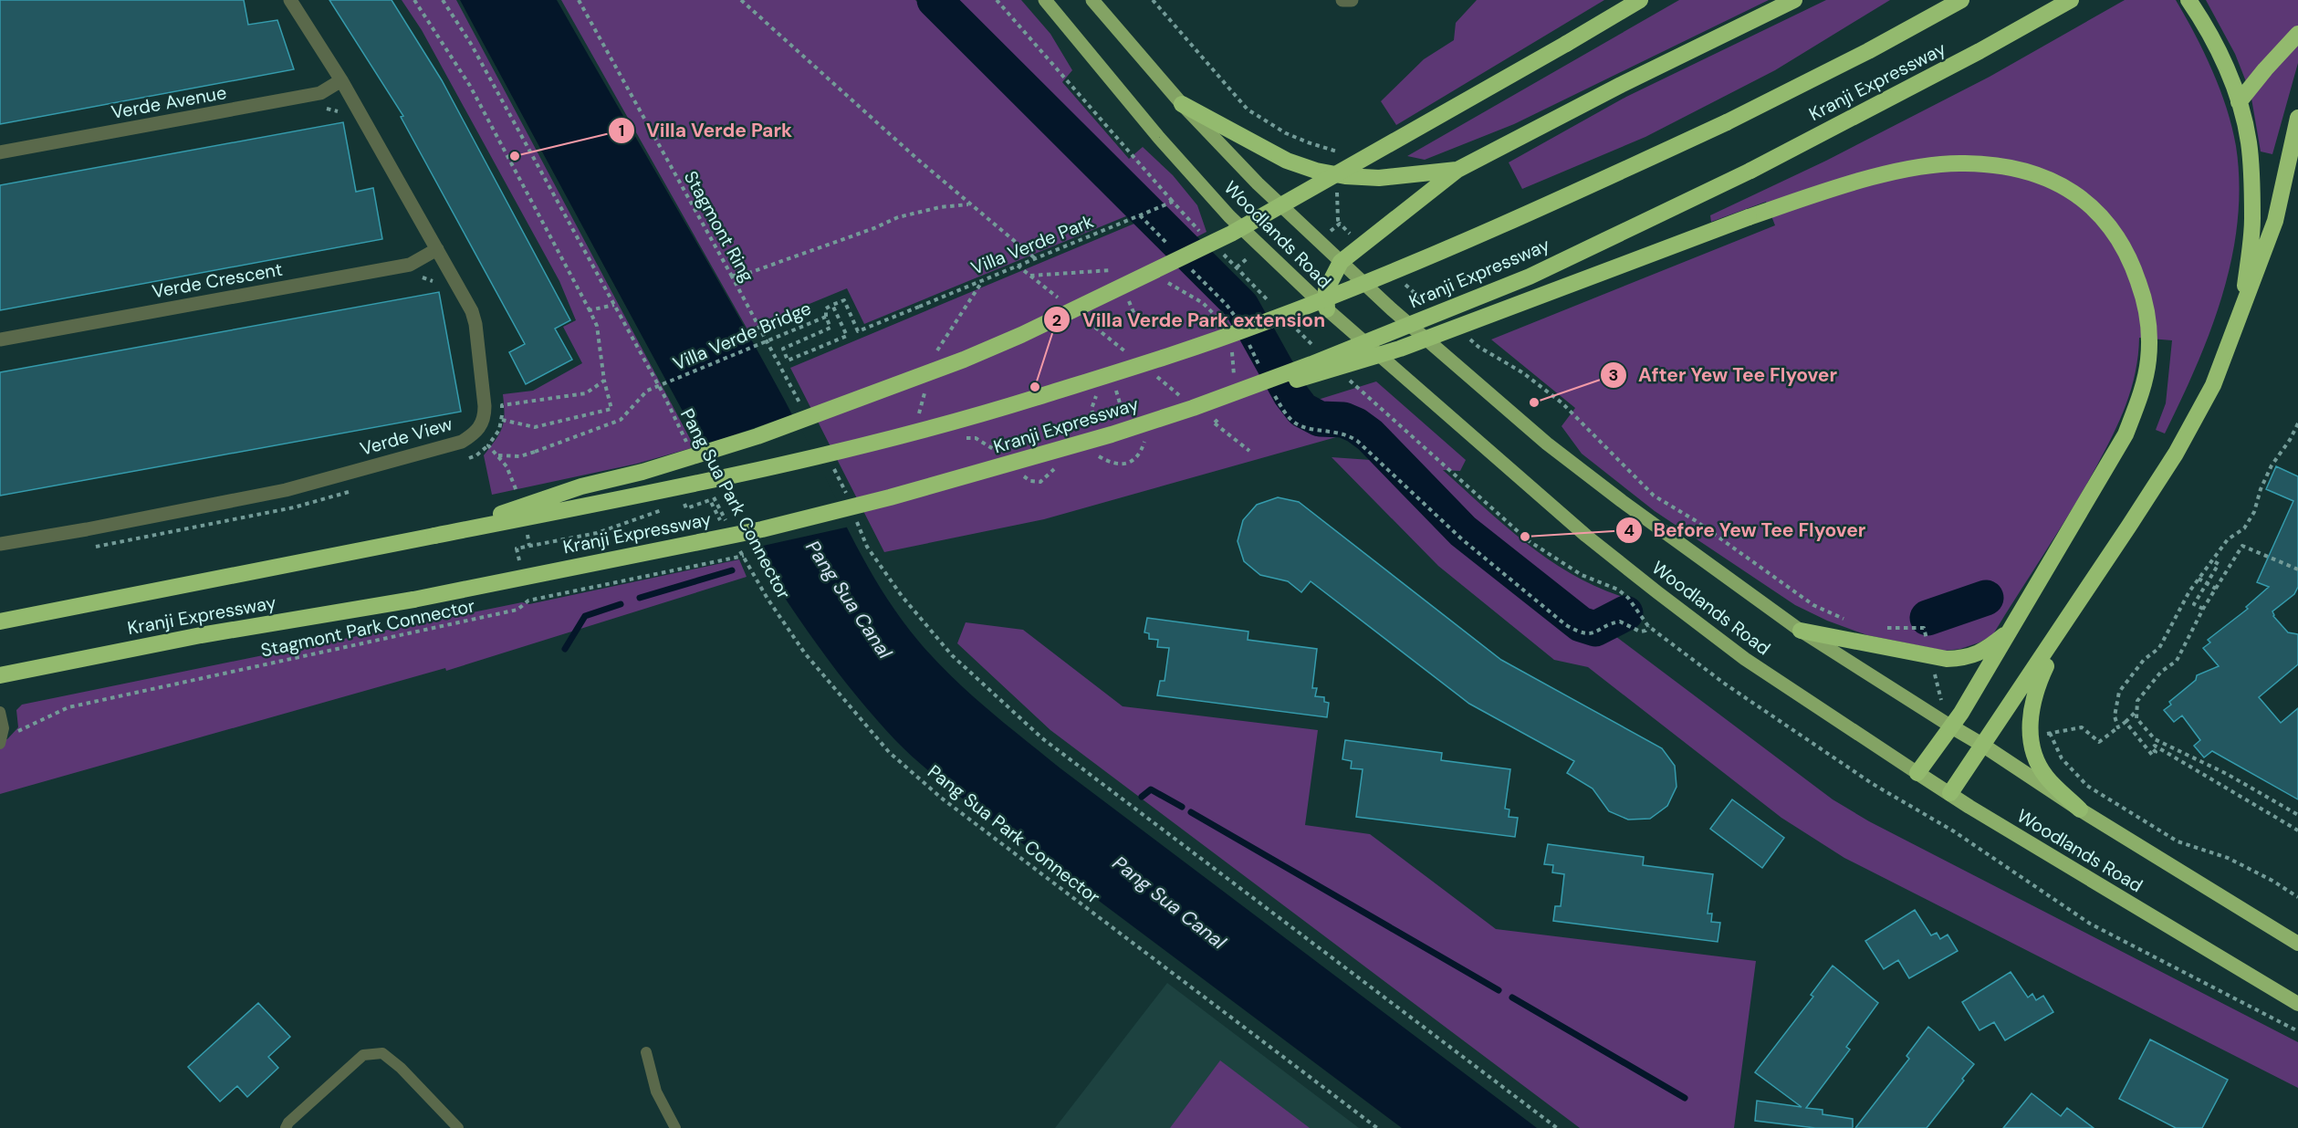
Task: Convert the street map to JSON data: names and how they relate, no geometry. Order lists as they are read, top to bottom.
{
  "streets": {
    "highway": ["Kranji Expressway", "Woodlands Road"],
    "street": ["Verde Avenue", "Verde Crescent", "Verde View"],
    "path": [
      "Stagmont Ring",
      "Villa Verde Park",
      "Villa Verde Bridge",
      "Pang Sua Park Connector",
      "Stagmont Park Connector"
    ]
  },
  "crossings": [
    ["Verde Avenue", "Verde View"],
    ["Villa Verde Park", "Villa Verde Bridge"],
    ["Verde Crescent", "Verde View"],
    ["Pang Sua Park Connector", "Stagmont Park Connector"]
  ],
  "water": ["Pang Sua Canal"],
  "places": [
    "Villa Verde Park",
    "Villa Verde Park extension",
    "After Yew Tee Flyover",
    "Before Yew Tee Flyover"
  ]
}
